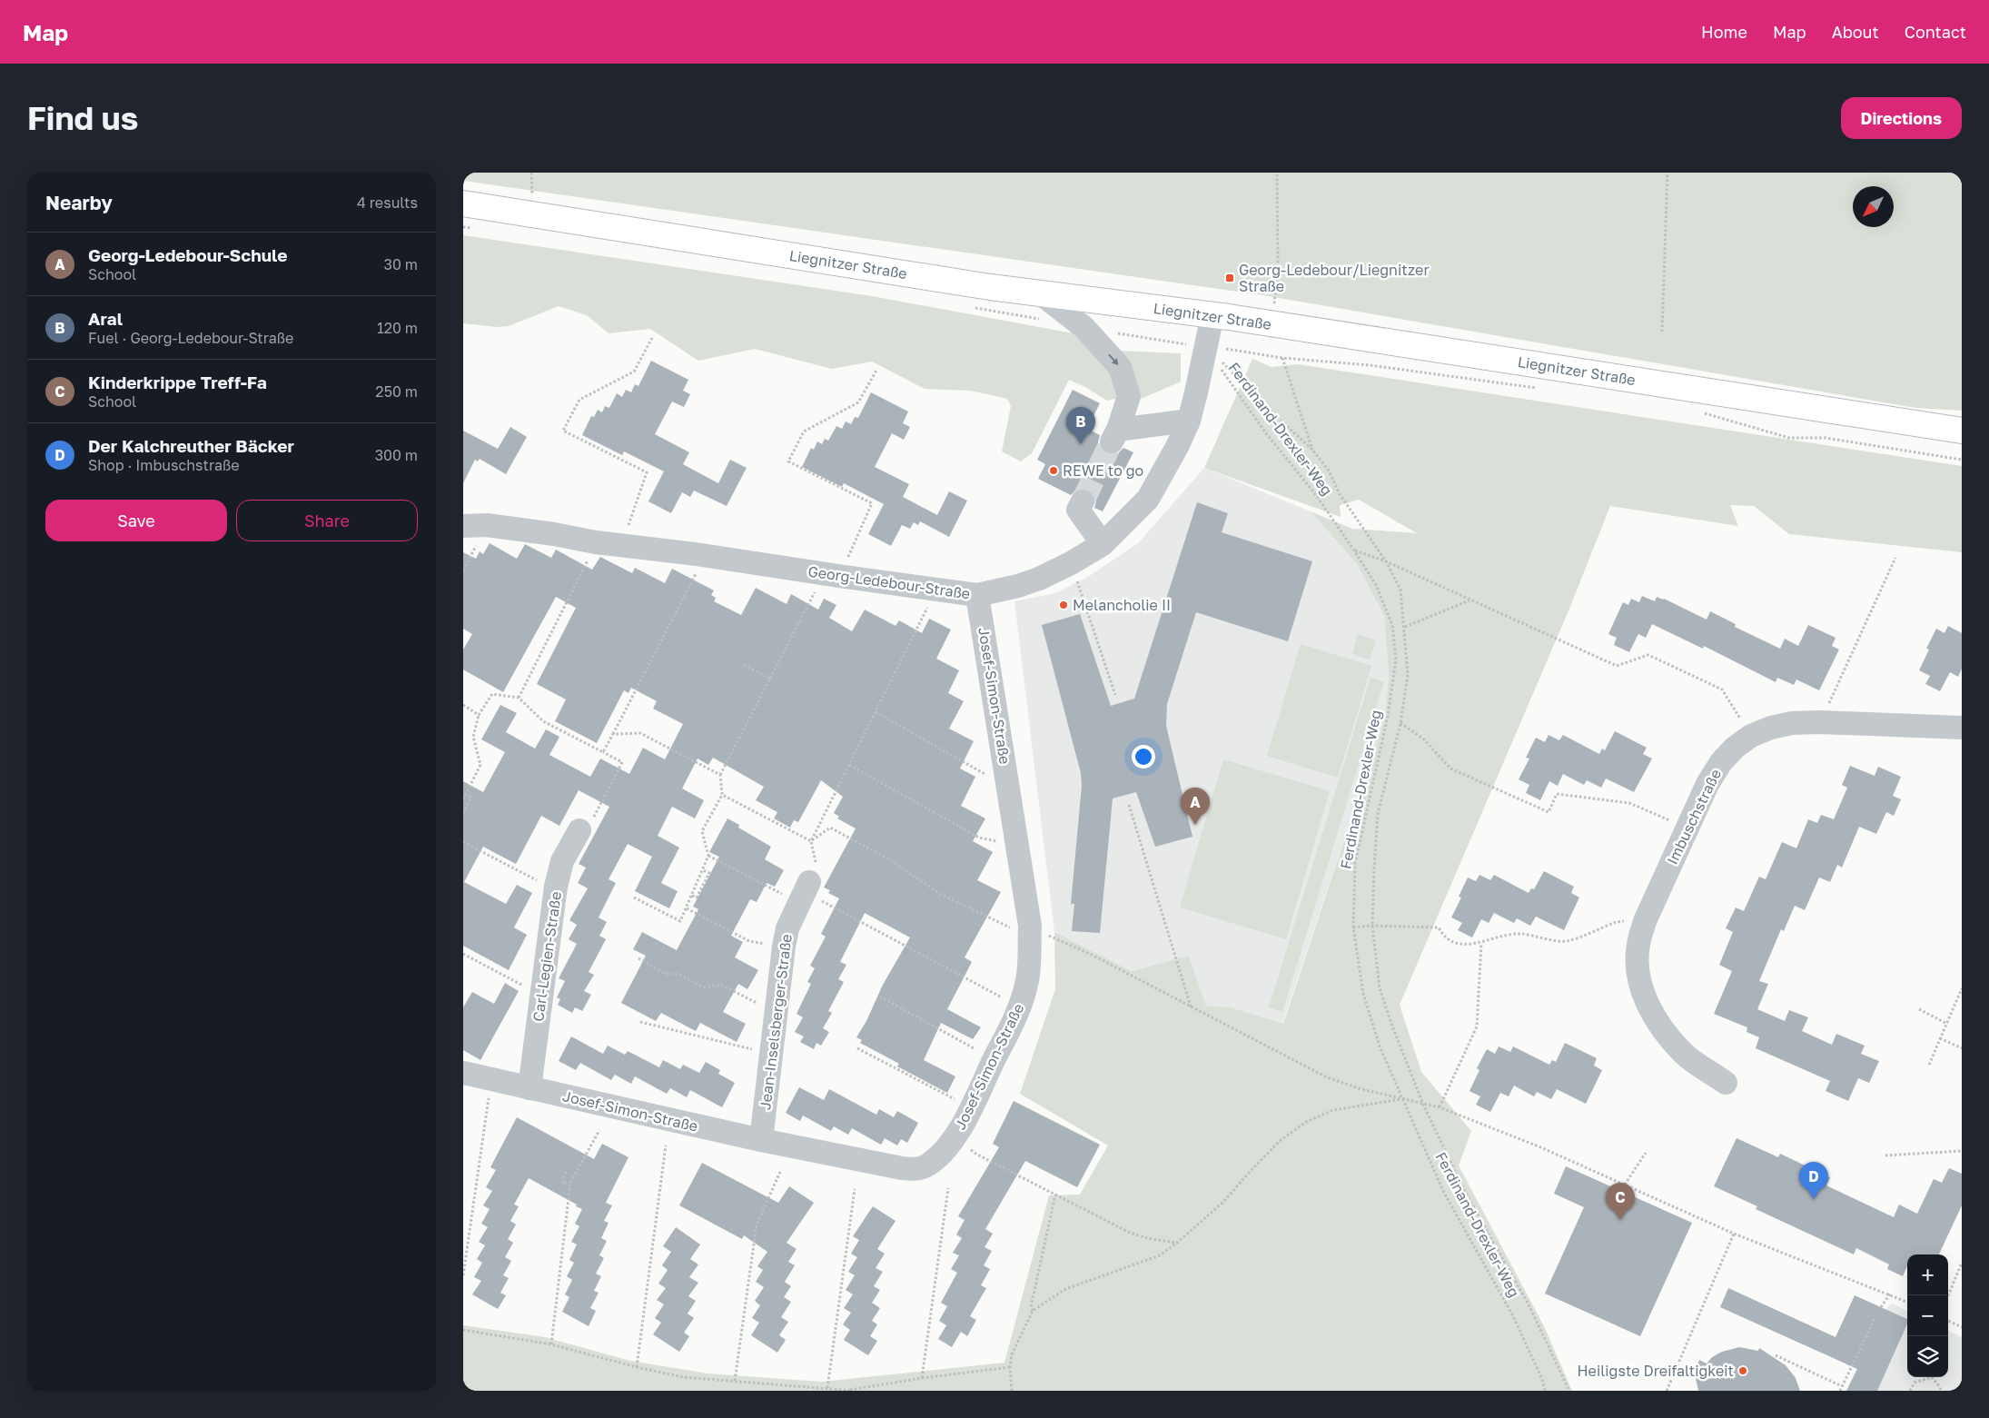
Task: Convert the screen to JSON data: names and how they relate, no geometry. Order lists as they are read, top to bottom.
{
  "streets": {
    "main road": ["Liegnitzer Straße"],
    "street": [
      "Georg-Ledebour-Straße",
      "Josef-Simon-Straße",
      "Imbuschstraße",
      "Carl-Legien-Straße",
      "Jean-Inselsberger-Straße"
    ],
    "path": ["Ferdinand-Drexler-Weg"]
  },
  "crossings": [
    ["Liegnitzer Straße", "Georg-Ledebour-Straße"],
    ["Ferdinand-Drexler-Weg", "Georg-Ledebour-Straße"],
    ["Georg-Ledebour-Straße", "Josef-Simon-Straße"],
    ["Josef-Simon-Straße", "Carl-Legien-Straße"],
    ["Josef-Simon-Straße", "Jean-Inselsberger-Straße"]
  ],
  "places": {
    "transit": ["Georg-Ledebour/Liegnitzer Straße"],
    "other": ["REWE to go", "Melancholie II", "Heiligste Dreifaltigkeit"]
  },
  "north": "bottom left",
  "page": {
    "header": "Map",
    "nav": [
      "Home",
      "Map",
      "About",
      "Contact"
    ],
    "buttons": [
      "Directions",
      ["Save", "Share"]
    ],
    "title": "Find us",
    "heading": ["Nearby", "4 results"],
    "list": [
      {
        "mark": "A",
        "name": "Georg-Ledebour-Schule",
        "note": "School",
        "value": "30 m"
      },
      {
        "mark": "B",
        "name": "Aral",
        "note": "Fuel · Georg-Ledebour-Straße",
        "value": "120 m"
      },
      {
        "mark": "C",
        "name": "Kinderkrippe Treff-Fa",
        "note": "School",
        "value": "250 m"
      },
      {
        "mark": "D",
        "name": "Der Kalchreuther Bäcker",
        "note": "Shop · Imbuschstraße",
        "value": "300 m"
      }
    ],
    "pins": [
      "B",
      "A",
      "D",
      "C"
    ],
    "map_buttons": ["+", "−"]
  }
}
